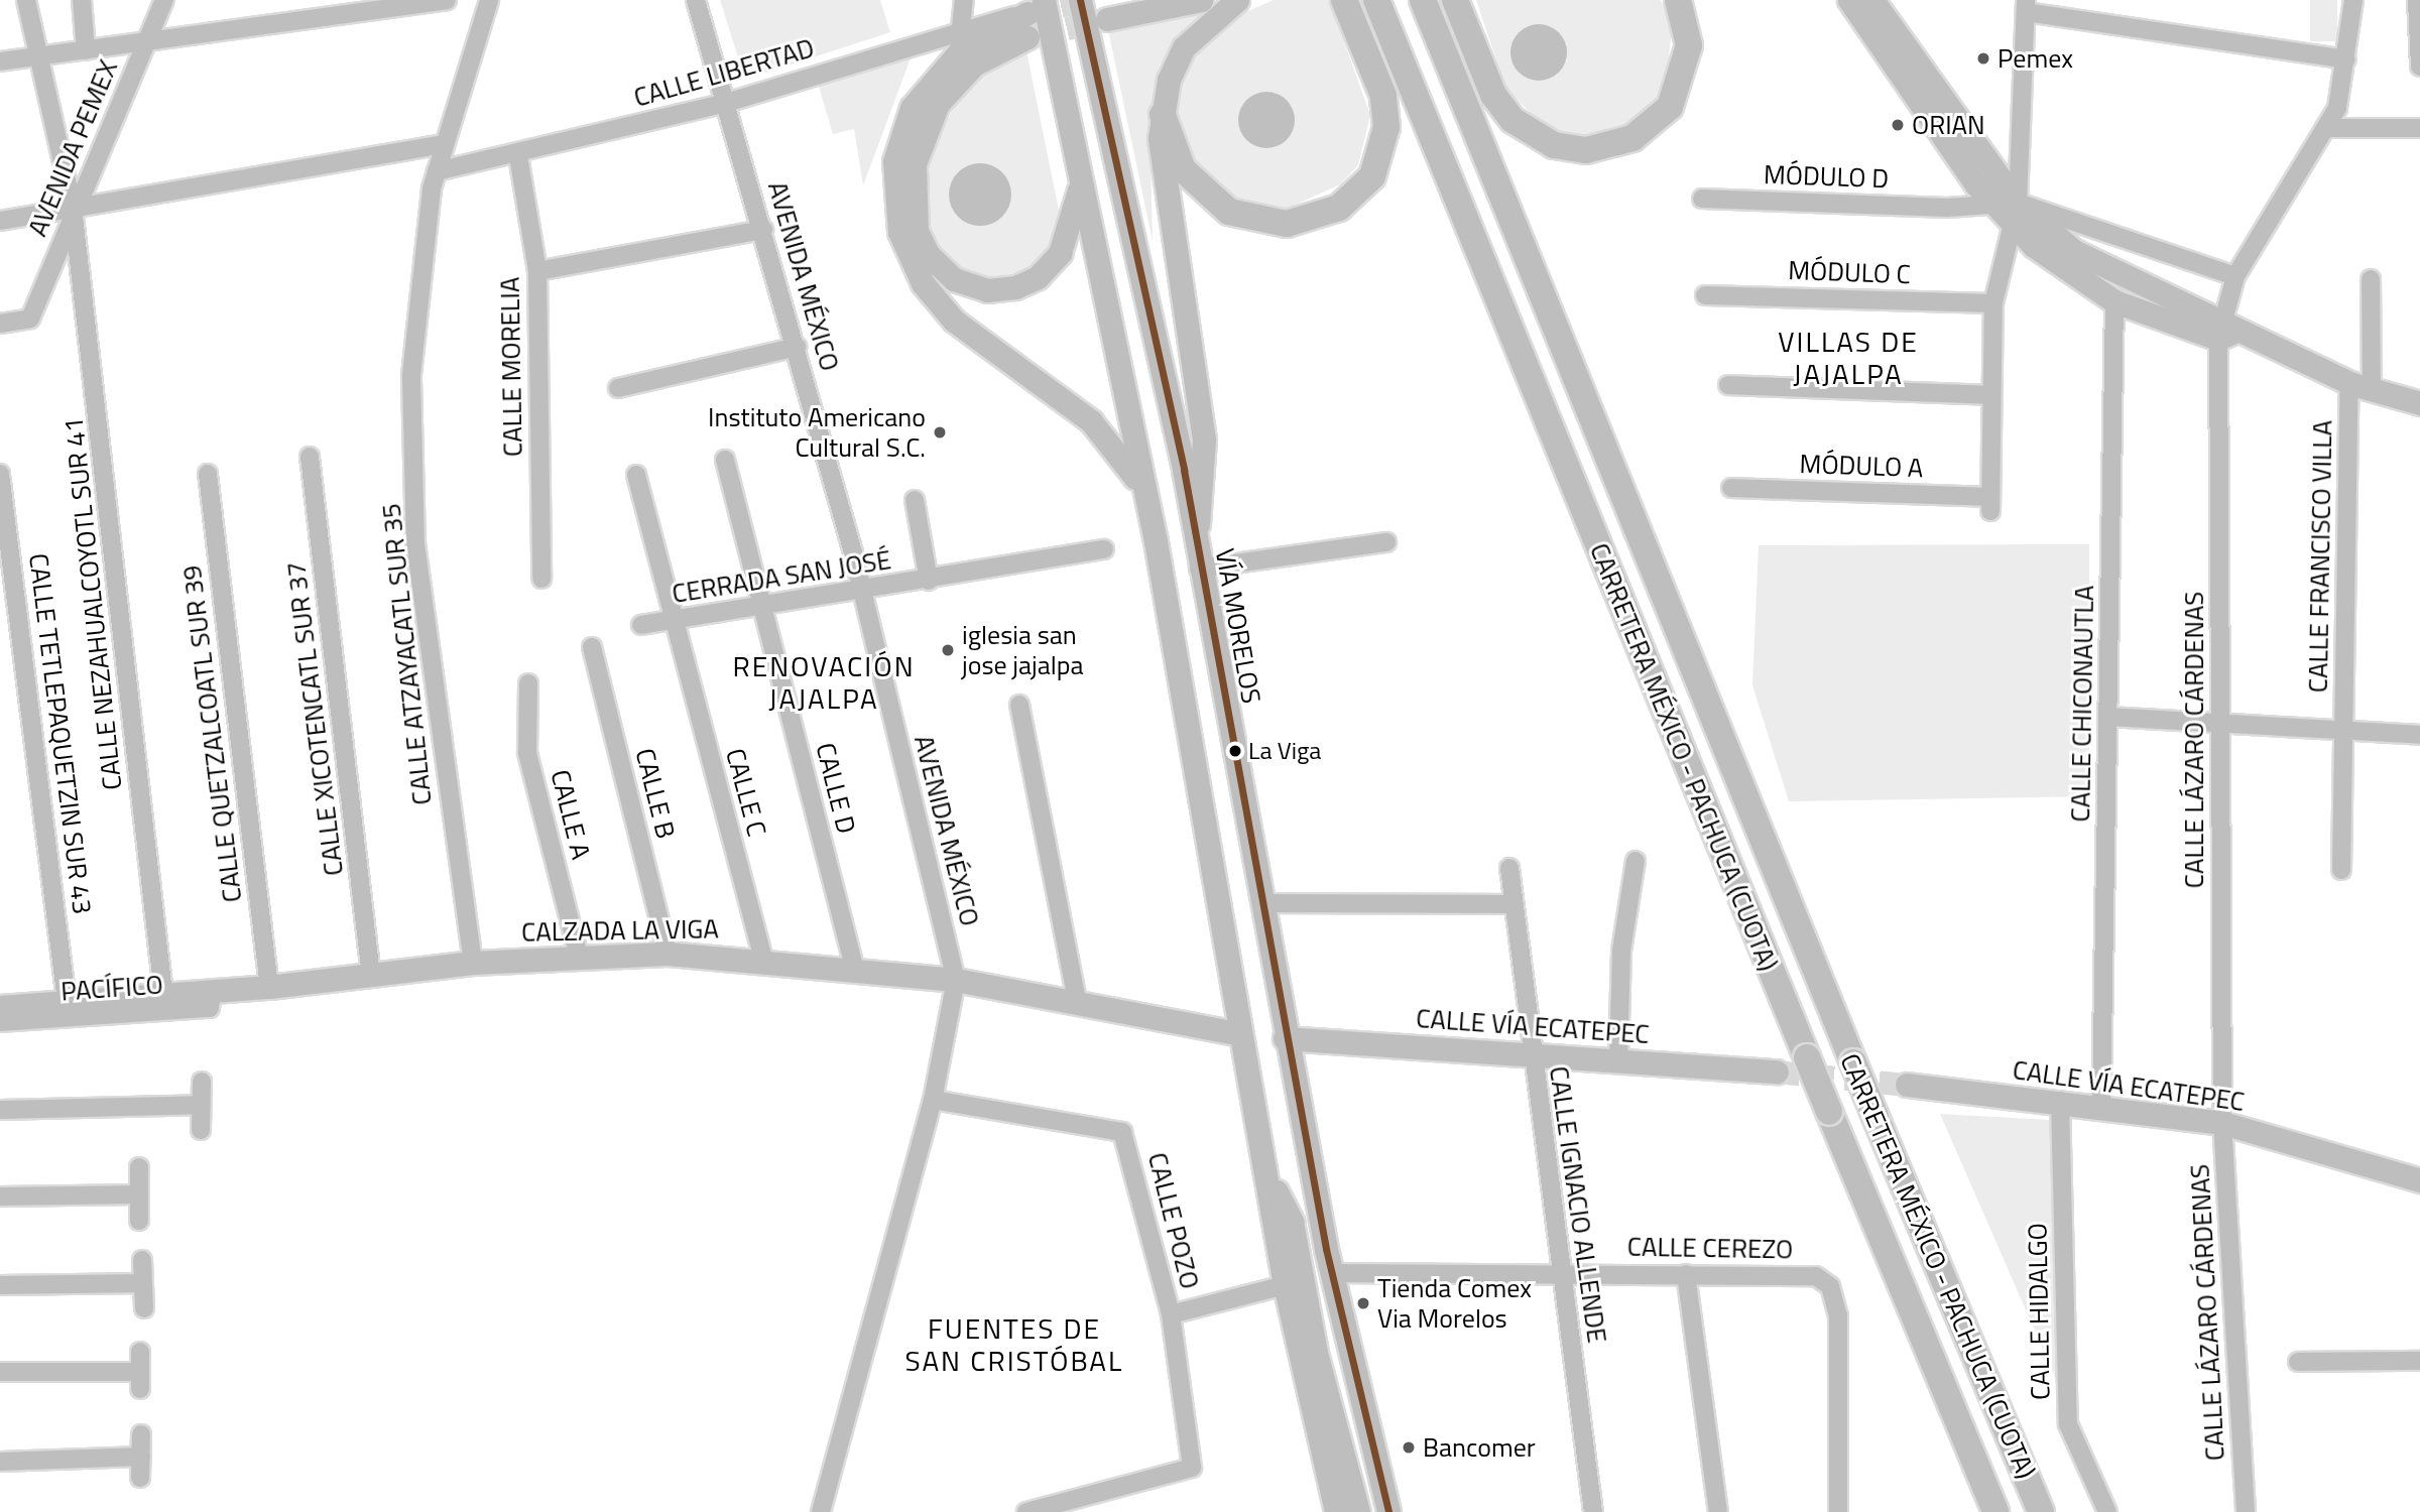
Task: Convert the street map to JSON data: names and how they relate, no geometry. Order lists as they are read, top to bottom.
{
  "streets": {
    "highway": ["CARRETERA MÉXICO - PACHUCA (CUOTA)"],
    "main road": ["VÍA MORELOS", "CALZADA LA VIGA", "CALLE VÍA ECATEPEC"],
    "street": [
      "CALLE LIBERTAD",
      "AVENIDA PEMEX",
      "MÓDULO D",
      "MÓDULO C",
      "AVENIDA MÉXICO",
      "CALLE MORELIA",
      "MÓDULO A",
      "CALLE FRANCISCO VILLA",
      "CERRADA SAN JOSÉ",
      "CALLE NEZAHUALCOYOTL SUR 41",
      "CALLE ATZAYACATL SUR 35",
      "CALLE CHICONAUTLA",
      "CALLE XICOTENCATL SUR 37",
      "CALLE TETLEPAQUETZIN SUR 43",
      "CALLE QUETZALCOATL SUR 39",
      "CALLE LÁZARO CÁRDENAS",
      "CALLE D",
      "CALLE C",
      "CALLE B",
      "CALLE A",
      "PACÍFICO",
      "CALLE IGNACIO ALLENDE",
      "CALLE POZO",
      "CALLE CEREZO",
      "CALLE HIDALGO"
    ]
  },
  "crossings": [
    ["CALLE LIBERTAD", "AVENIDA MÉXICO"],
    ["CALLE LIBERTAD", "CALLE MORELIA"],
    ["CALLE LIBERTAD", "CALLE ATZAYACATL SUR 35"],
    ["AVENIDA PEMEX", "CALLE NEZAHUALCOYOTL SUR 41"],
    ["AVENIDA MÉXICO", "CERRADA SAN JOSÉ"],
    ["AVENIDA MÉXICO", "CALZADA LA VIGA"],
    ["AVENIDA MÉXICO", "CALLE POZO"],
    ["CERRADA SAN JOSÉ", "CALLE D"],
    ["CERRADA SAN JOSÉ", "CALLE C"],
    ["CALLE NEZAHUALCOYOTL SUR 41", "CALZADA LA VIGA"],
    ["VÍA MORELOS", "CALLE VÍA ECATEPEC"],
    ["VÍA MORELOS", "CALLE CEREZO"],
    ["CALLE ATZAYACATL SUR 35", "CALZADA LA VIGA"],
    ["CALLE CHICONAUTLA", "CALLE VÍA ECATEPEC"],
    ["CALLE XICOTENCATL SUR 37", "CALZADA LA VIGA"],
    ["CALLE TETLEPAQUETZIN SUR 43", "CALZADA LA VIGA"],
    ["CALLE QUETZALCOATL SUR 39", "CALZADA LA VIGA"],
    ["CALLE LÁZARO CÁRDENAS", "CALLE VÍA ECATEPEC"],
    ["CALLE D", "CALZADA LA VIGA"],
    ["CALLE C", "CALZADA LA VIGA"],
    ["CALLE B", "CALZADA LA VIGA"],
    ["CALLE A", "CALZADA LA VIGA"],
    ["CALZADA LA VIGA", "PACÍFICO"],
    ["CALLE VÍA ECATEPEC", "CALLE IGNACIO ALLENDE"],
    ["CALLE VÍA ECATEPEC", "CALLE HIDALGO"],
    ["CALLE IGNACIO ALLENDE", "CALLE CEREZO"]
  ],
  "districts": ["VILLAS DE JAJALPA", "RENOVACIÓN JAJALPA", "FUENTES DE SAN CRISTÓBAL"],
  "places": [
    "Pemex",
    "ORIAN",
    "Instituto Americano Cultural S.C.",
    "iglesia san jose jajalpa",
    "La Viga",
    "Tienda Comex Via Morelos",
    "Bancomer"
  ]
}
